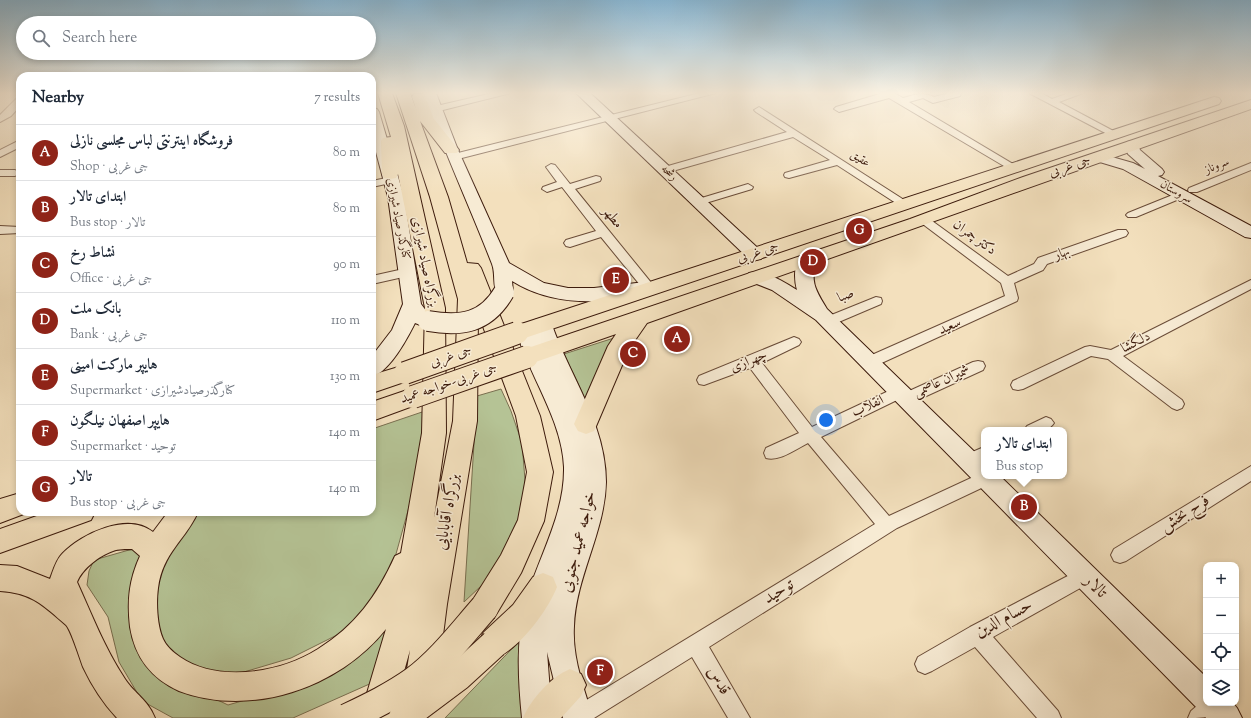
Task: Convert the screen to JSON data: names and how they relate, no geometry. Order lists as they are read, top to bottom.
{
  "streets": {
    "main road": [
      "جی غربی",
      "رشحه",
      "سروستان",
      "کنارگذر صیاد شیرازی",
      "بزرگراه صیاد شیرازی",
      "جی غربی-خواجه عمید",
      "بزرگراه آقابابایی",
      "خواجه عمید جنوبی",
      "تالار"
    ],
    "street": [
      "عقیق",
      "سروناز",
      "مطهر",
      "دکتر چمران",
      "بهار",
      "صبا",
      "سعید",
      "دلگشا",
      "چهرازی",
      "شمیران عاصمی",
      "انقلاب",
      "فرح بخش",
      "توحید",
      "حسام الدین",
      "قدس"
    ]
  },
  "crossings": [
    ["عقیق", "جی غربی"],
    ["سروناز", "سروستان"],
    ["جی غربی", "رشحه"],
    ["جی غربی", "سروستان"],
    ["جی غربی", "مطهر"],
    ["جی غربی", "دکتر چمران"],
    ["جی غربی", "جی غربی-خواجه عمید"],
    ["جی غربی", "خواجه عمید جنوبی"],
    ["دکتر چمران", "بهار"],
    ["دکتر چمران", "سعید"],
    ["بهار", "سعید"],
    ["بزرگراه صیاد شیرازی", "بزرگراه آقابابایی"],
    ["صبا", "تالار"],
    ["سعید", "تالار"],
    ["شمیران عاصمی", "انقلاب"],
    ["شمیران عاصمی", "تالار"],
    ["جی غربی-خواجه عمید", "خواجه عمید جنوبی"],
    ["انقلاب", "تالار"],
    ["خواجه عمید جنوبی", "توحید"],
    ["تالار", "توحید"],
    ["تالار", "حسام الدین"],
    ["توحید", "قدس"]
  ],
  "page": {
    "search": "Search here",
    "heading": ["Nearby", "7 results"],
    "list": [
      {
        "mark": "A",
        "name": "فروشگاه اینترنتی لباس مجلسی نازلی",
        "note": "Shop · جی غربی",
        "value": "80 m"
      },
      {
        "mark": "B",
        "name": "ابتدای تالار",
        "note": "Bus stop · تالار",
        "value": "80 m"
      },
      {
        "mark": "C",
        "name": "نشاط رخ",
        "note": "Office · جی غربی",
        "value": "90 m"
      },
      {
        "mark": "D",
        "name": "بانک ملت",
        "note": "Bank · جی غربی",
        "value": "110 m"
      },
      {
        "mark": "E",
        "name": "هایپر مارکت امینی",
        "note": "Supermarket · کنارگذرصیادشیرازی",
        "value": "130 m"
      },
      {
        "mark": "F",
        "name": "هایپر اصفهان نیلگون",
        "note": "Supermarket · توحید",
        "value": "140 m"
      },
      {
        "mark": "G",
        "name": "تالار",
        "note": "Bus stop · جی غربی",
        "value": "140 m"
      }
    ],
    "pins": [
      "G",
      "D",
      "E",
      "A",
      "C",
      "B",
      "F"
    ],
    "popup": ["ابتدای تالار", "Bus stop"],
    "map_buttons": ["+", "−"]
  }
}
